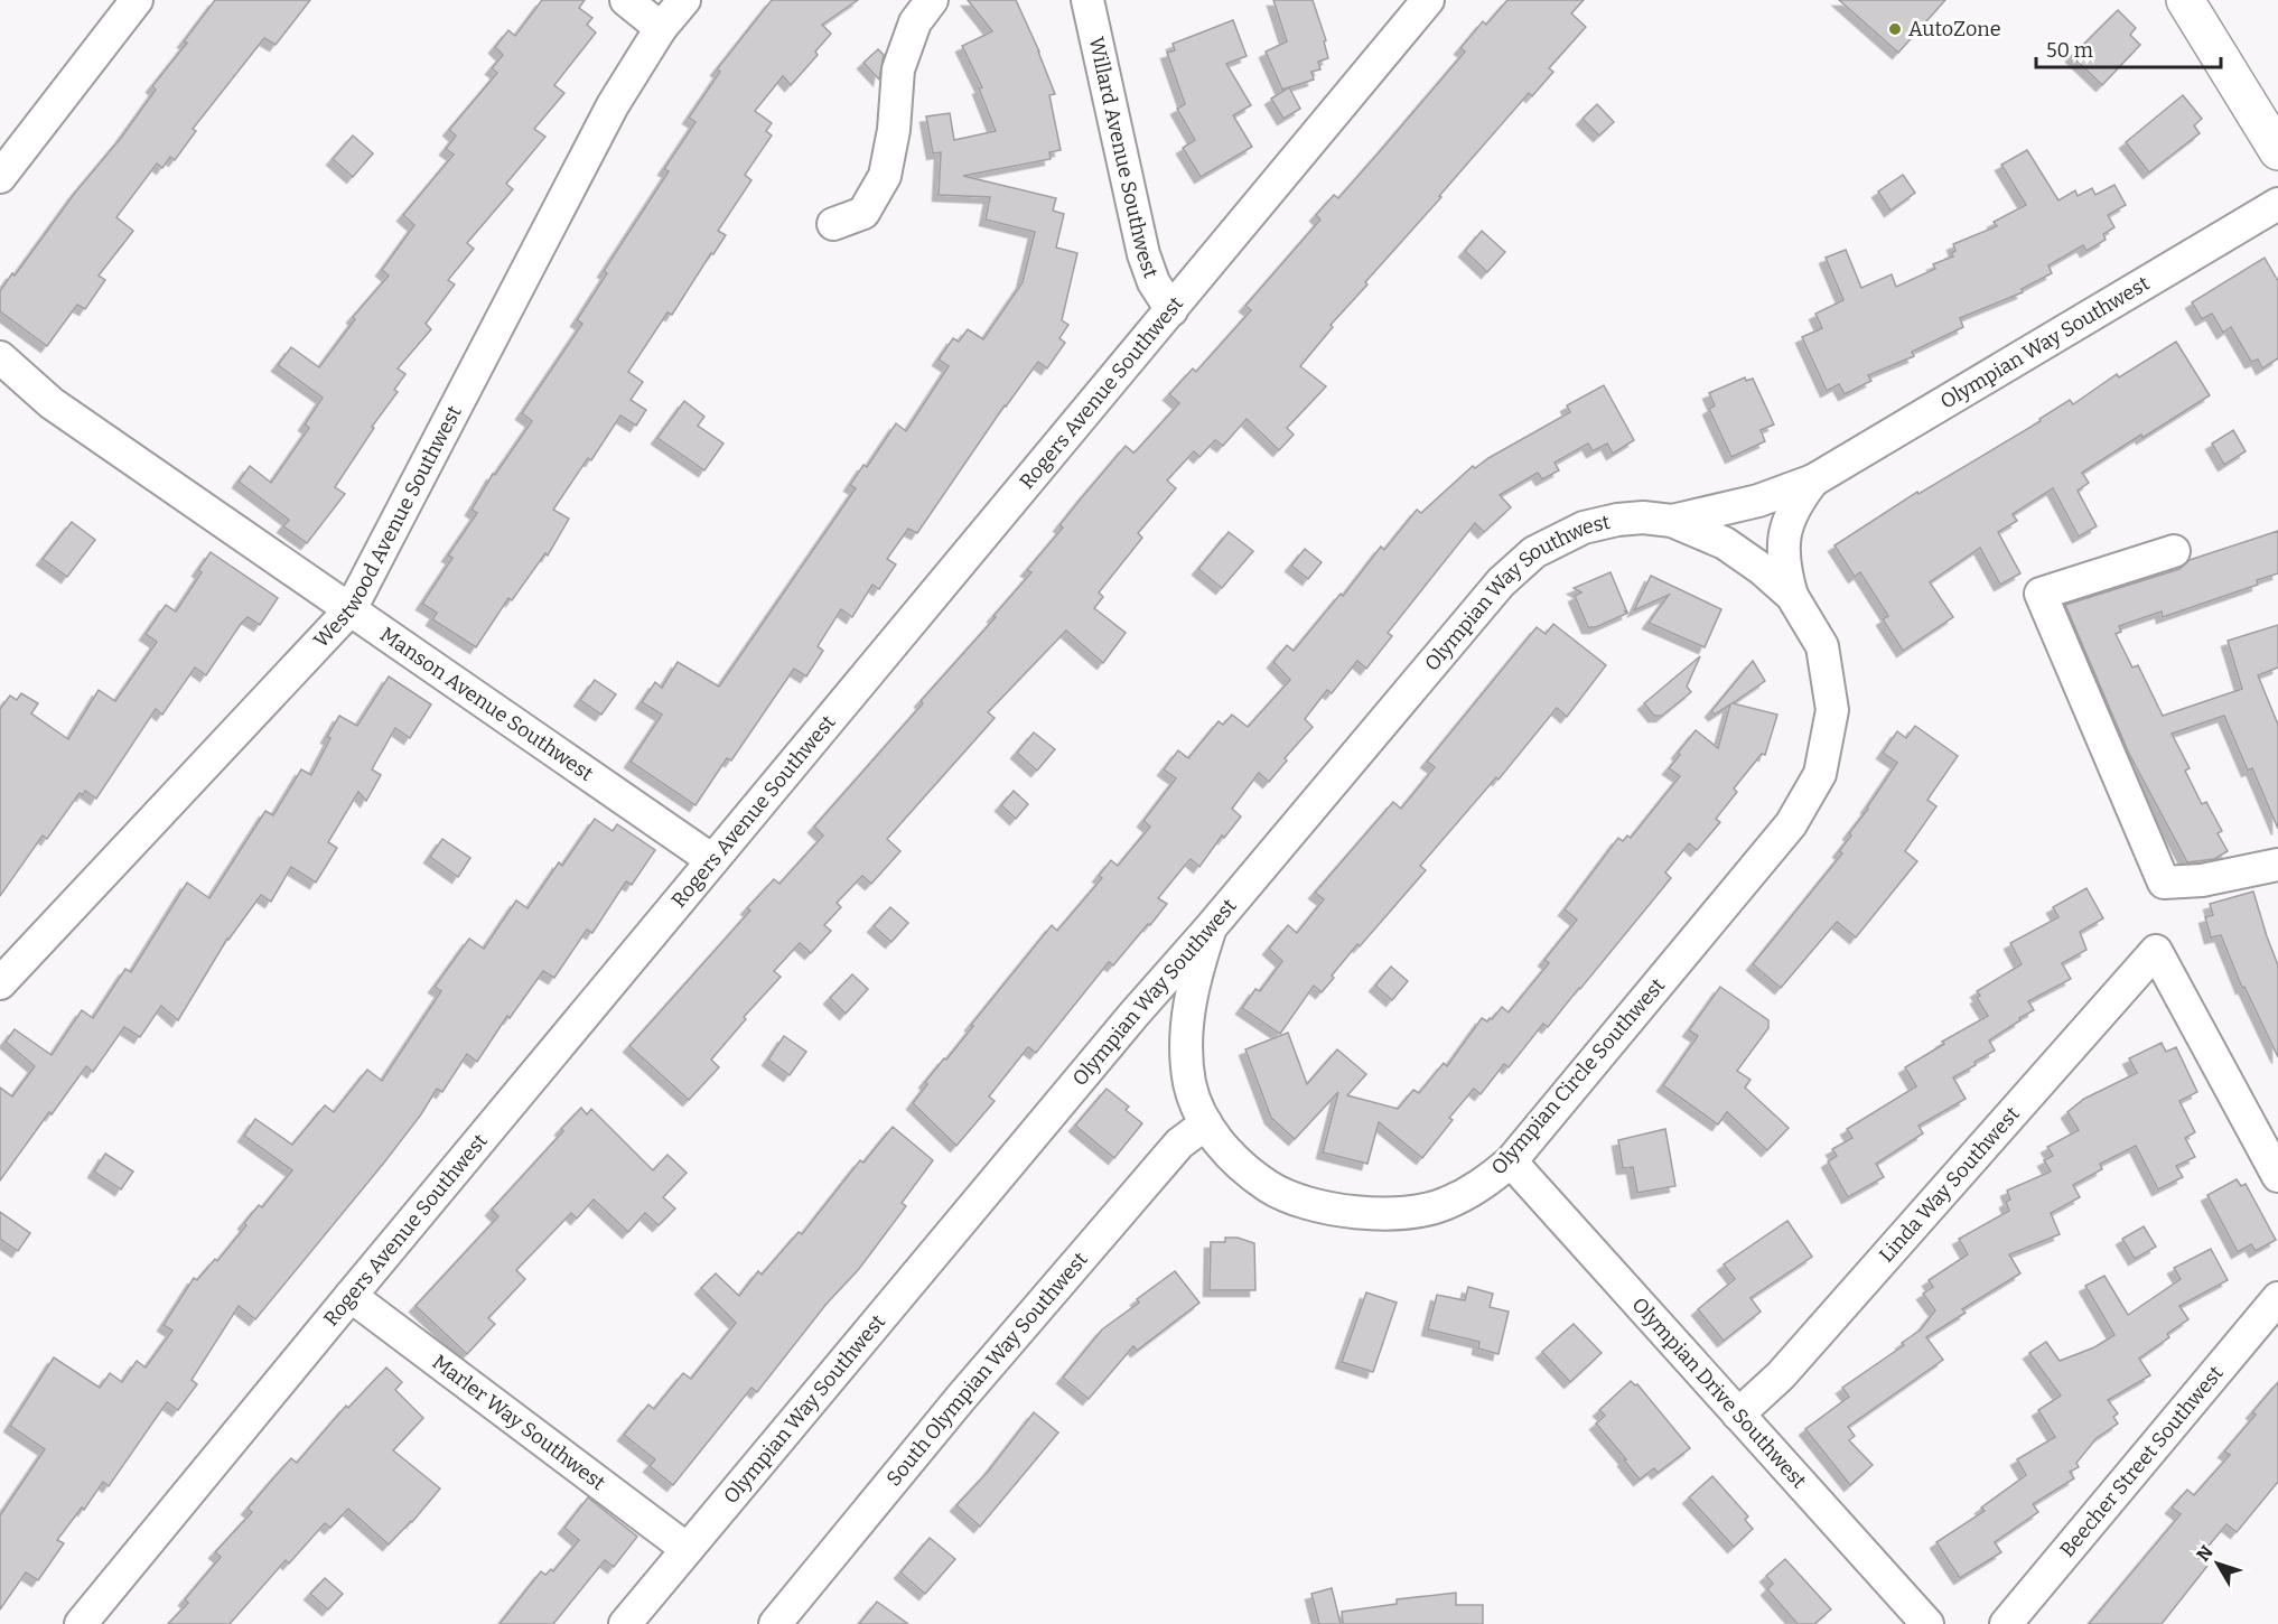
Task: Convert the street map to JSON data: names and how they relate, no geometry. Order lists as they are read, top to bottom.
{
  "streets": {
    "street": [
      "Willard Avenue Southwest",
      "Olympian Way Southwest",
      "Rogers Avenue Southwest",
      "Westwood Avenue Southwest",
      "Manson Avenue Southwest",
      "Olympian Circle Southwest",
      "Linda Way Southwest",
      "South Olympian Way Southwest",
      "Olympian Drive Southwest",
      "Marler Way Southwest",
      "Beecher Street Southwest"
    ]
  },
  "crossings": [
    ["Willard Avenue Southwest", "Rogers Avenue Southwest"],
    ["Olympian Way Southwest", "Olympian Circle Southwest"],
    ["Olympian Way Southwest", "Marler Way Southwest"],
    ["Rogers Avenue Southwest", "Manson Avenue Southwest"],
    ["Rogers Avenue Southwest", "Marler Way Southwest"],
    ["Westwood Avenue Southwest", "Manson Avenue Southwest"],
    ["Olympian Circle Southwest", "South Olympian Way Southwest"],
    ["Olympian Circle Southwest", "Olympian Drive Southwest"],
    ["Linda Way Southwest", "Olympian Drive Southwest"]
  ],
  "places": ["AutoZone"],
  "scale_bar": "50 m",
  "north": "top left"
}
